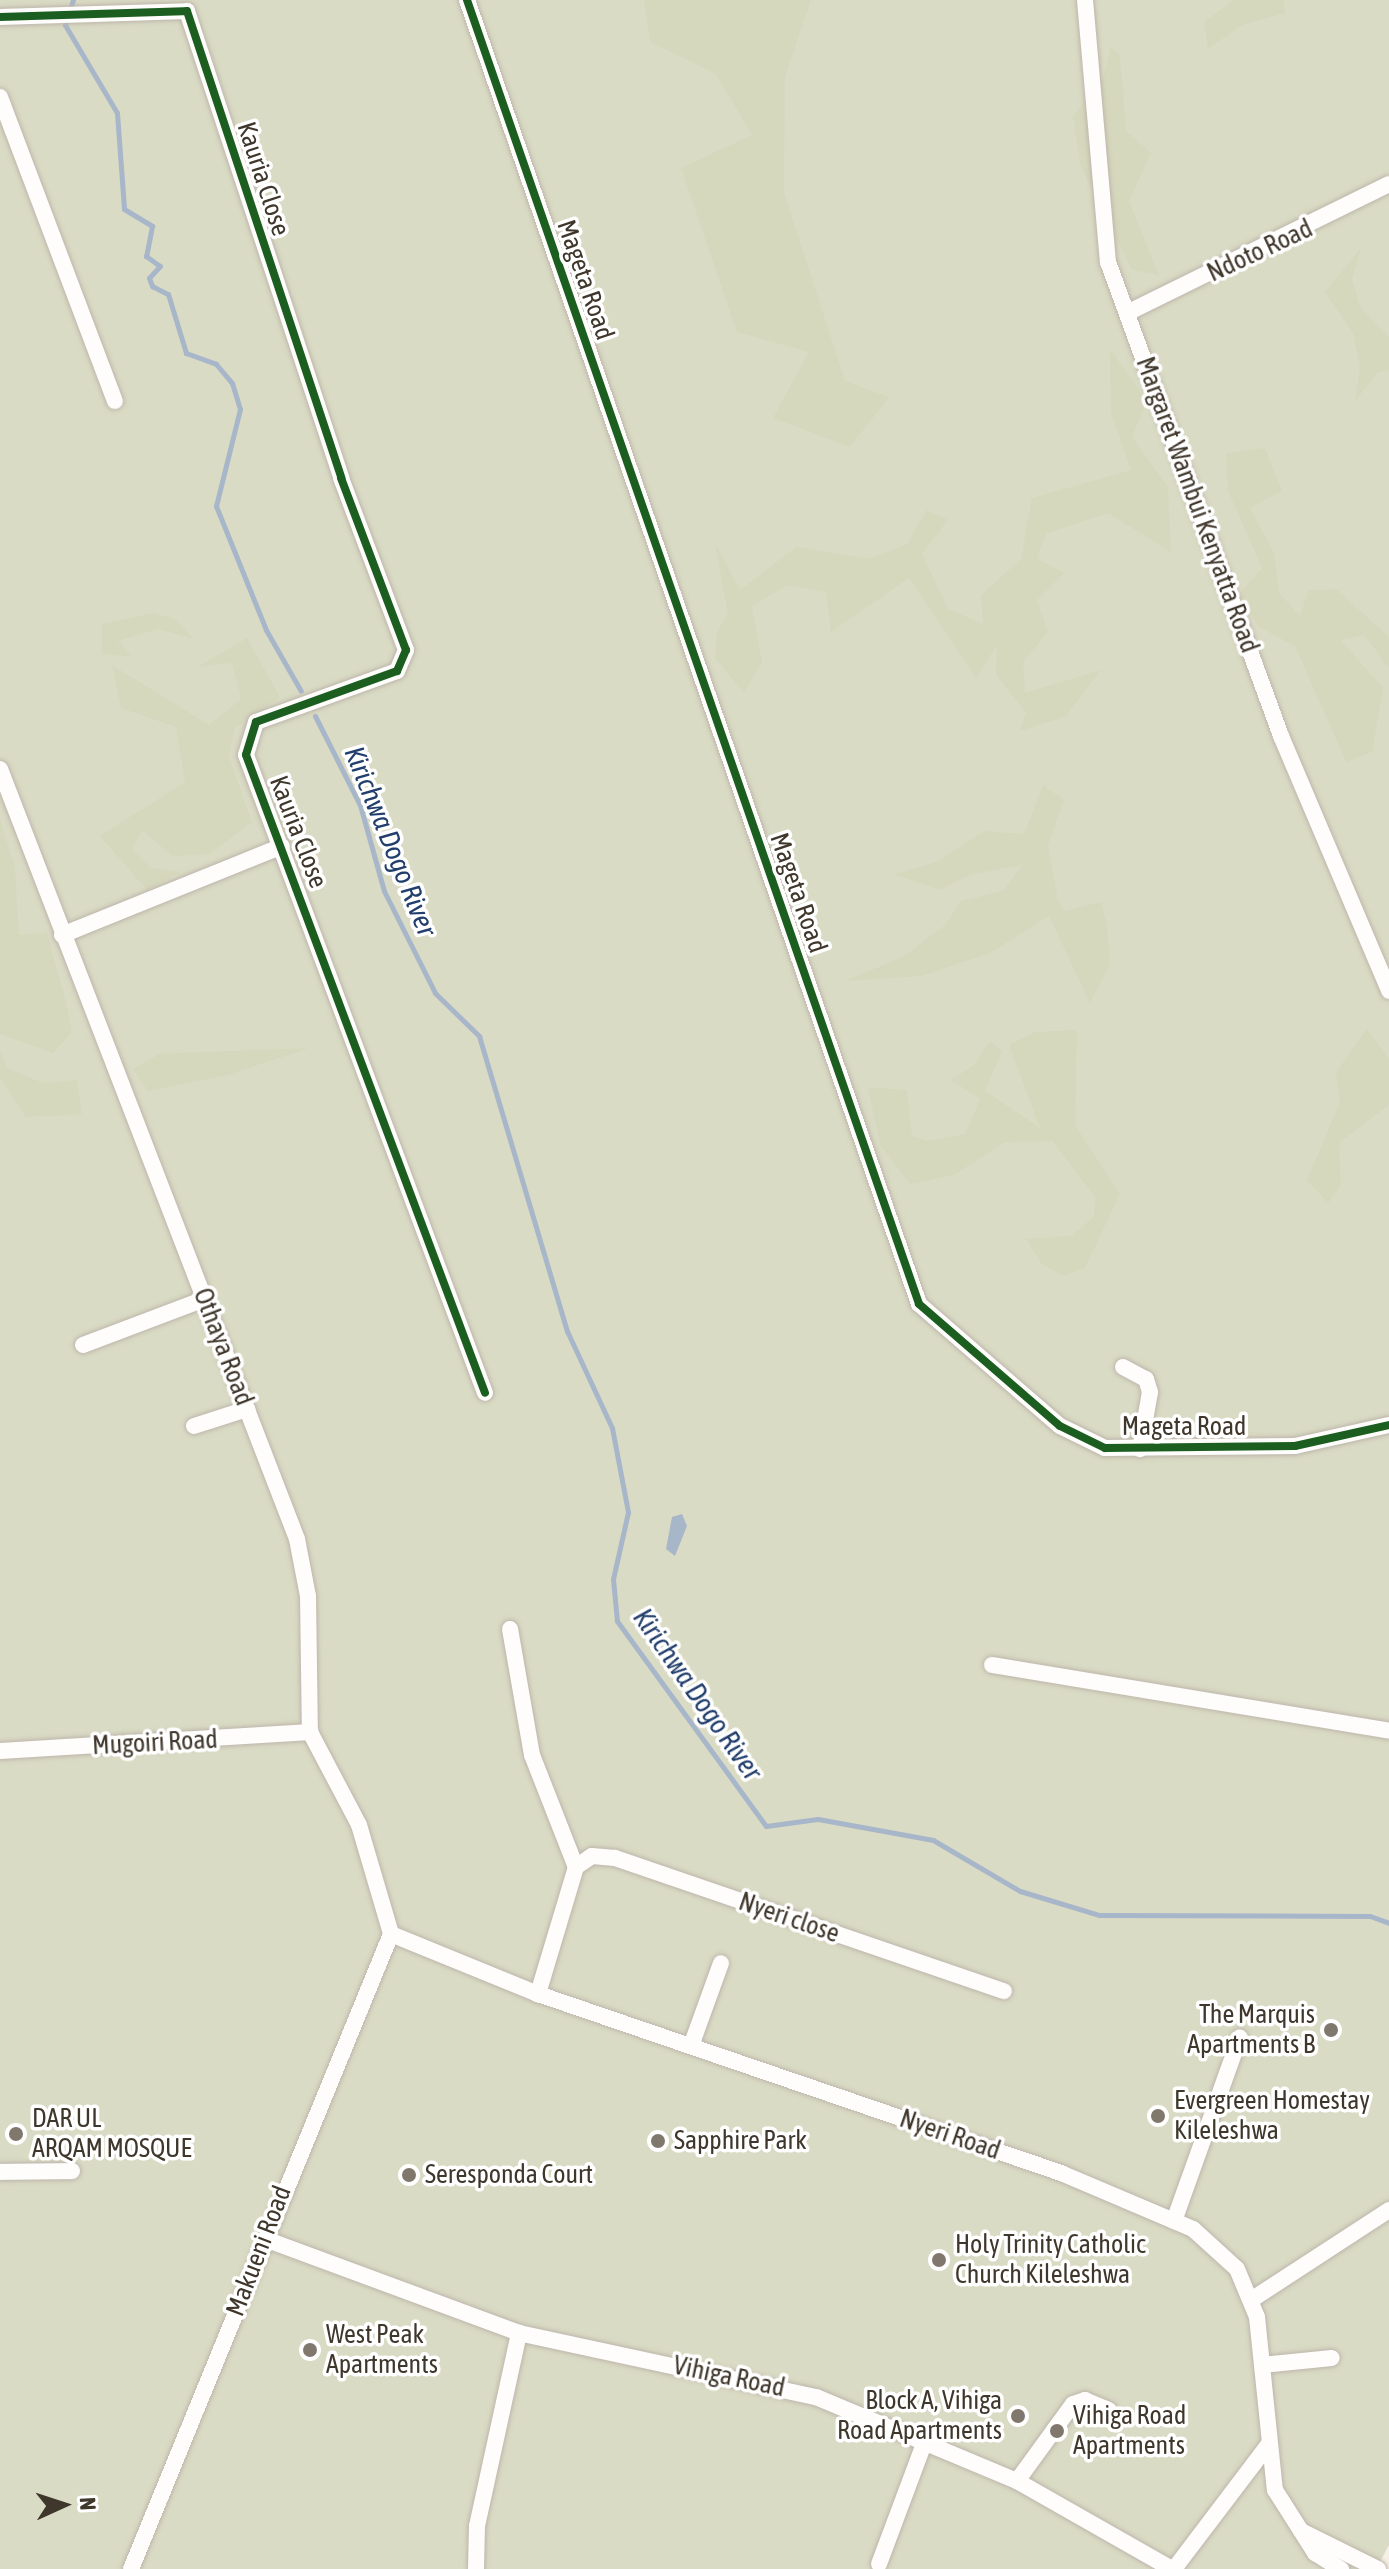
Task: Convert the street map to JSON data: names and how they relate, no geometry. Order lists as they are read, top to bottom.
{
  "streets": {
    "street": [
      "Kauria Close",
      "Ndoto Road",
      "Mageta Road",
      "Margaret Wambui Kenyatta Road",
      "Othaya Road",
      "Mugoiri Road",
      "Nyeri close",
      "Nyeri Road",
      "Makueni Road",
      "Vihiga Road"
    ]
  },
  "crossings": [
    ["Kauria Close", "Othaya Road"],
    ["Ndoto Road", "Margaret Wambui Kenyatta Road"],
    ["Othaya Road", "Mugoiri Road"],
    ["Othaya Road", "Nyeri Road"],
    ["Othaya Road", "Makueni Road"],
    ["Nyeri Road", "Makueni Road"],
    ["Makueni Road", "Vihiga Road"]
  ],
  "water": ["Kirichwa Dogo River"],
  "places": [
    "The Marquis Apartments B",
    "Evergreen Homestay Kileleshwa",
    "DAR UL ARQAM MOSQUE",
    "Sapphire Park",
    "Seresponda Court",
    "Holy Trinity Catholic Church Kileleshwa",
    "West Peak Apartments",
    "Block A, Vihiga Road Apartments",
    "Vihiga Road Apartments"
  ],
  "north": "right"
}
